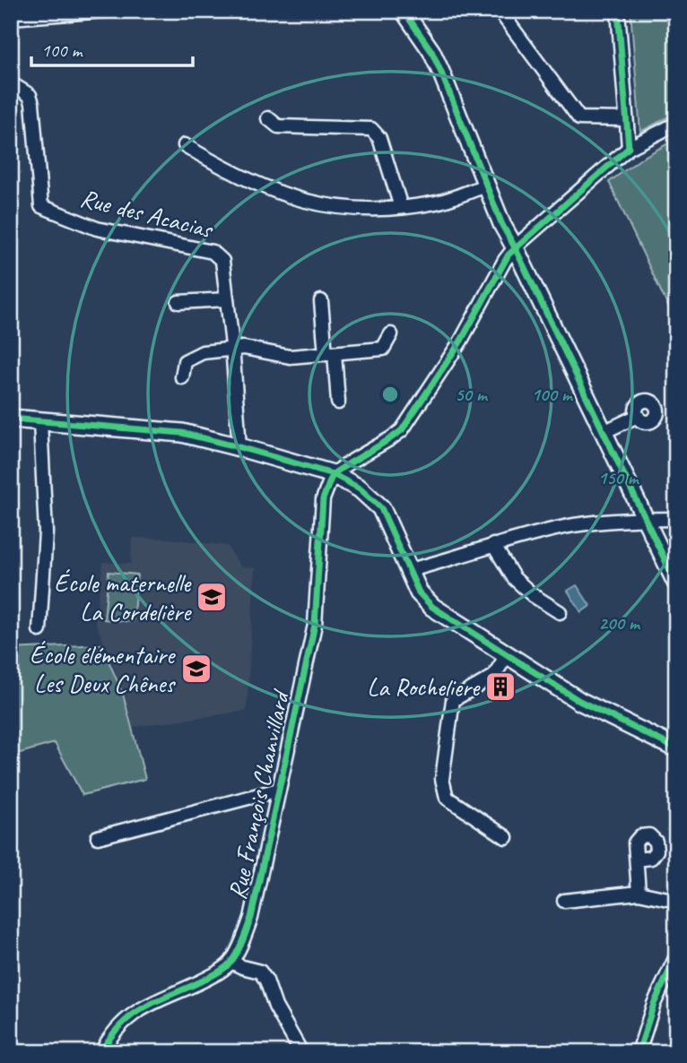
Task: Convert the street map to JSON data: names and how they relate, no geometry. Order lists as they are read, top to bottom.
{
  "streets": {
    "street": ["Rue des Acacias", "Rue François Chanvillard"]
  },
  "places": {
    "school or university": ["École maternelle La Cordelière", "École élémentaire Les Deux Chênes"],
    "building": ["La Rocheliere"]
  },
  "scale_bar": "100 m",
  "rings": [
    "50 m",
    "100 m",
    "150 m",
    "200 m"
  ]
}
